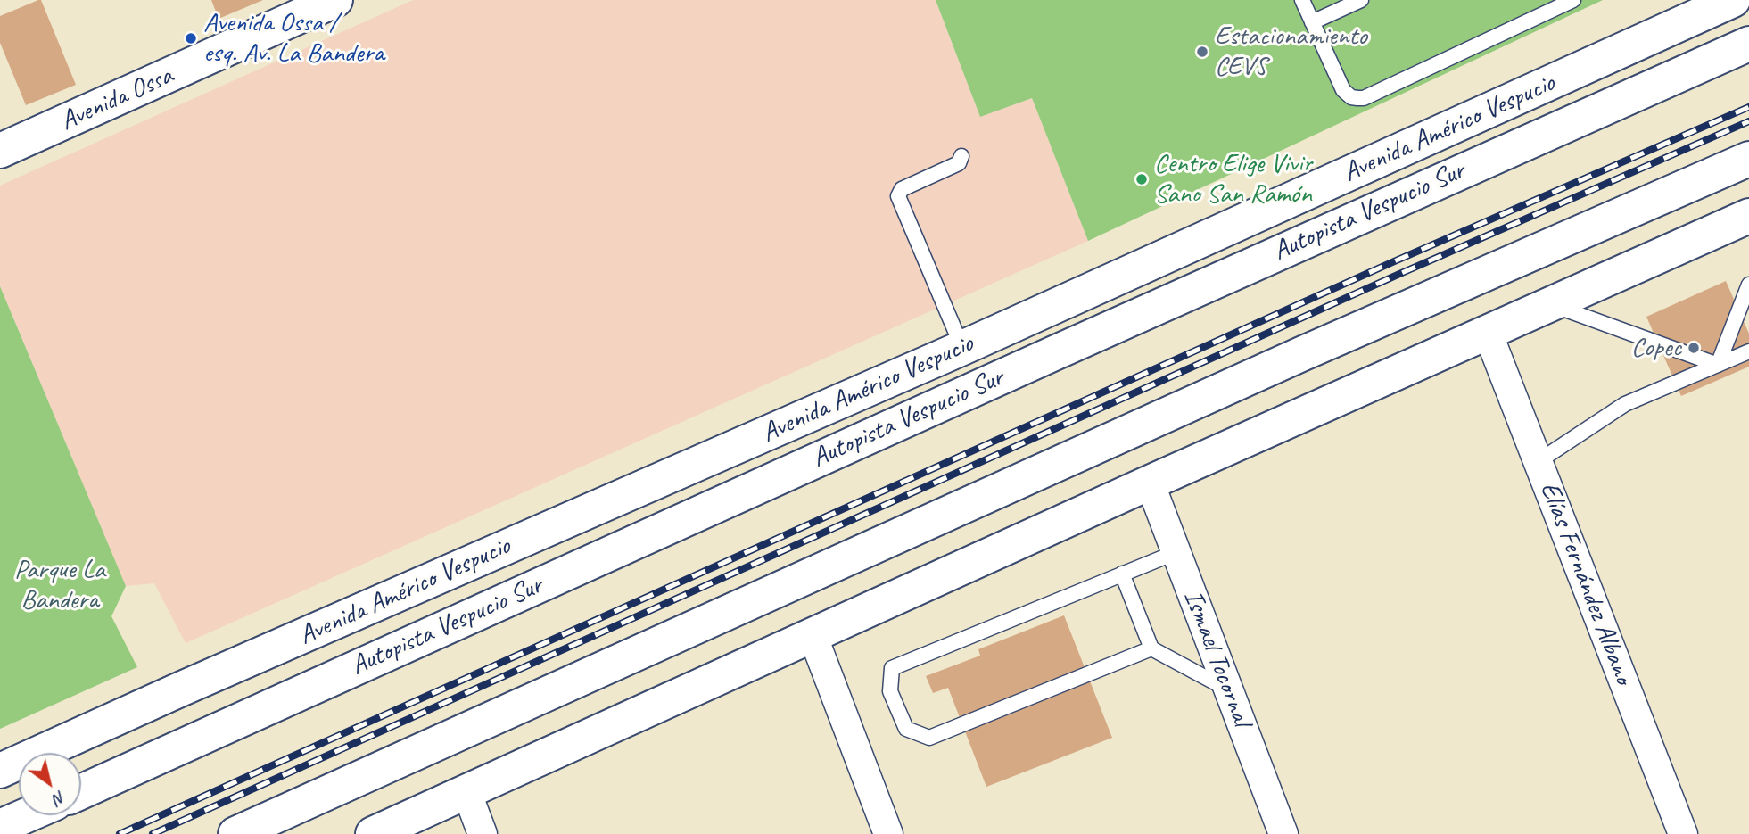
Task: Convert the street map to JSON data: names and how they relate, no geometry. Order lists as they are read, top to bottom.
{
  "streets": {
    "main road": ["Avenida Ossa", "Avenida Américo Vespucio", "Autopista Vespucio Sur"],
    "street": ["Elías Fernández Albano", "Ismael Tocornal"]
  },
  "parks": ["Parque La Bandera"],
  "places": [
    "Avenida Ossa / esq. Av. La Bandera",
    "Estacionamiento CEVS",
    "Centro Elige Vivir Sano San Ramón",
    "Copec"
  ],
  "north": "bottom right"
}
